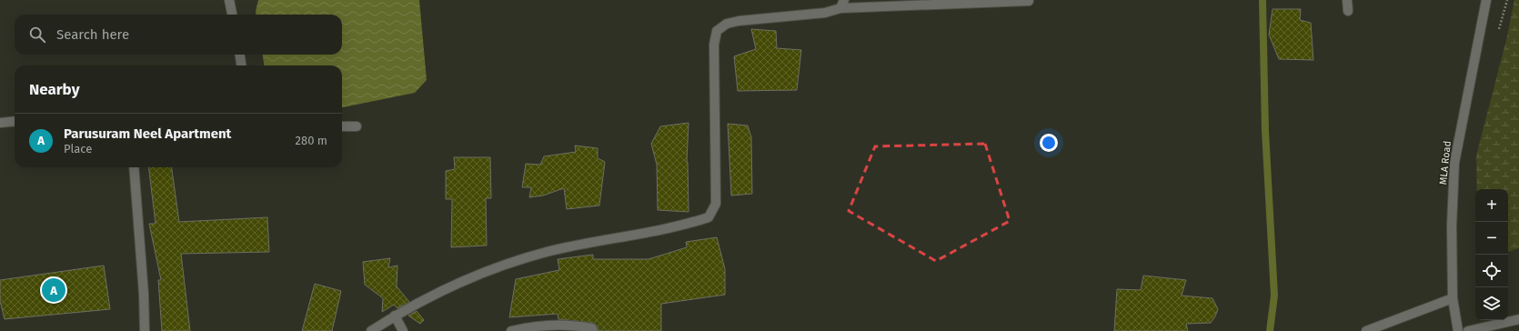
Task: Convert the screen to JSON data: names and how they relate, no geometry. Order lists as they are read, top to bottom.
{
  "streets": {
    "street": ["MLA Road"]
  },
  "page": {
    "search": "Search here",
    "heading": "Nearby",
    "list": [
      {
        "mark": "A",
        "name": "Parusuram Neel Apartment",
        "note": "Place",
        "value": "280 m"
      }
    ],
    "map_buttons": ["+", "−"],
    "pins": "A"
  }
}
